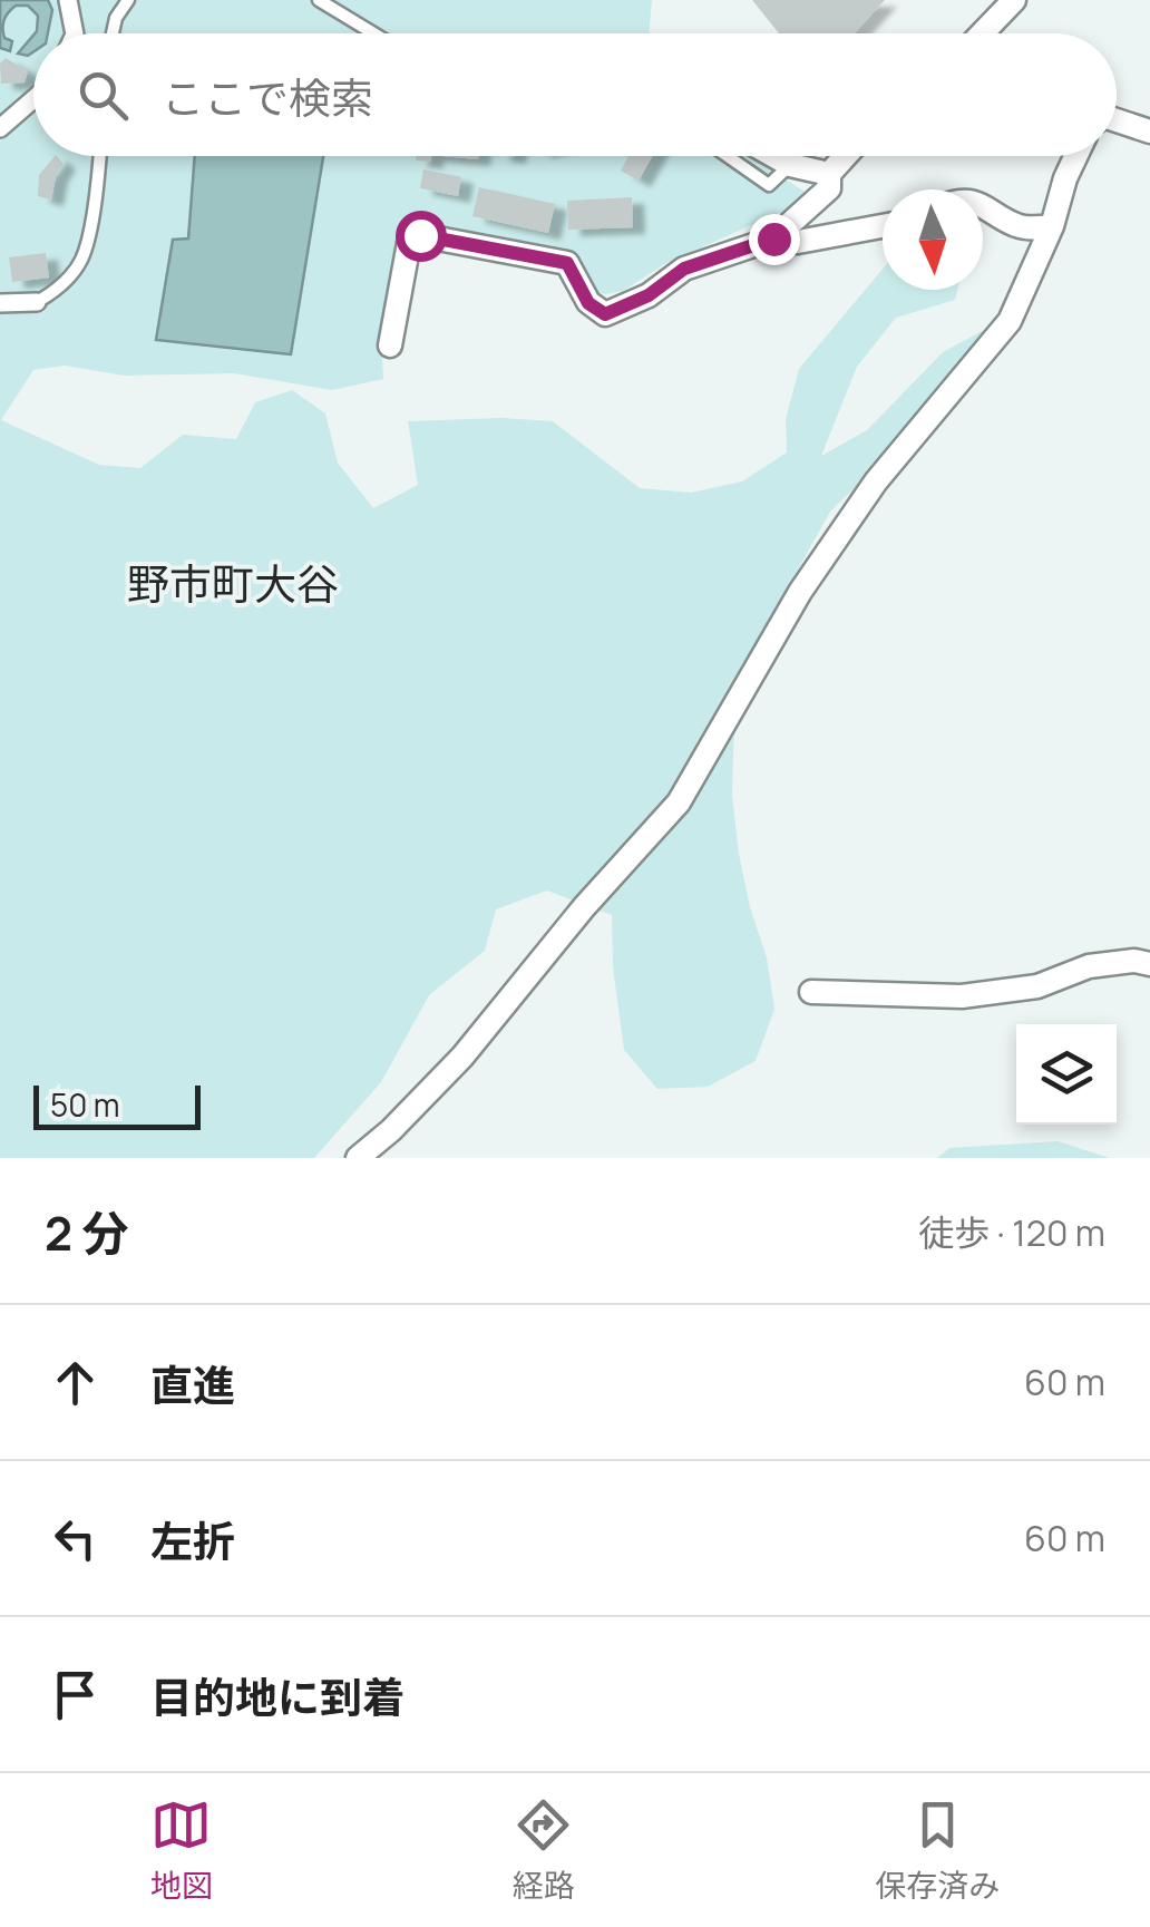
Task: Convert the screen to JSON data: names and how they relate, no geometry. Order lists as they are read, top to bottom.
{
  "districts": ["野市町大谷"],
  "scale_bar": "50 m",
  "north": "bottom",
  "page": {
    "search": "ここで検索",
    "scale": "50 m",
    "heading": ["2 分", "徒歩 · 120 m"],
    "list": [
      ["直進", "60 m"],
      ["左折", "60 m"],
      "目的地に到着"
    ],
    "nav": ["地図", "経路", "保存済み"]
  }
}
